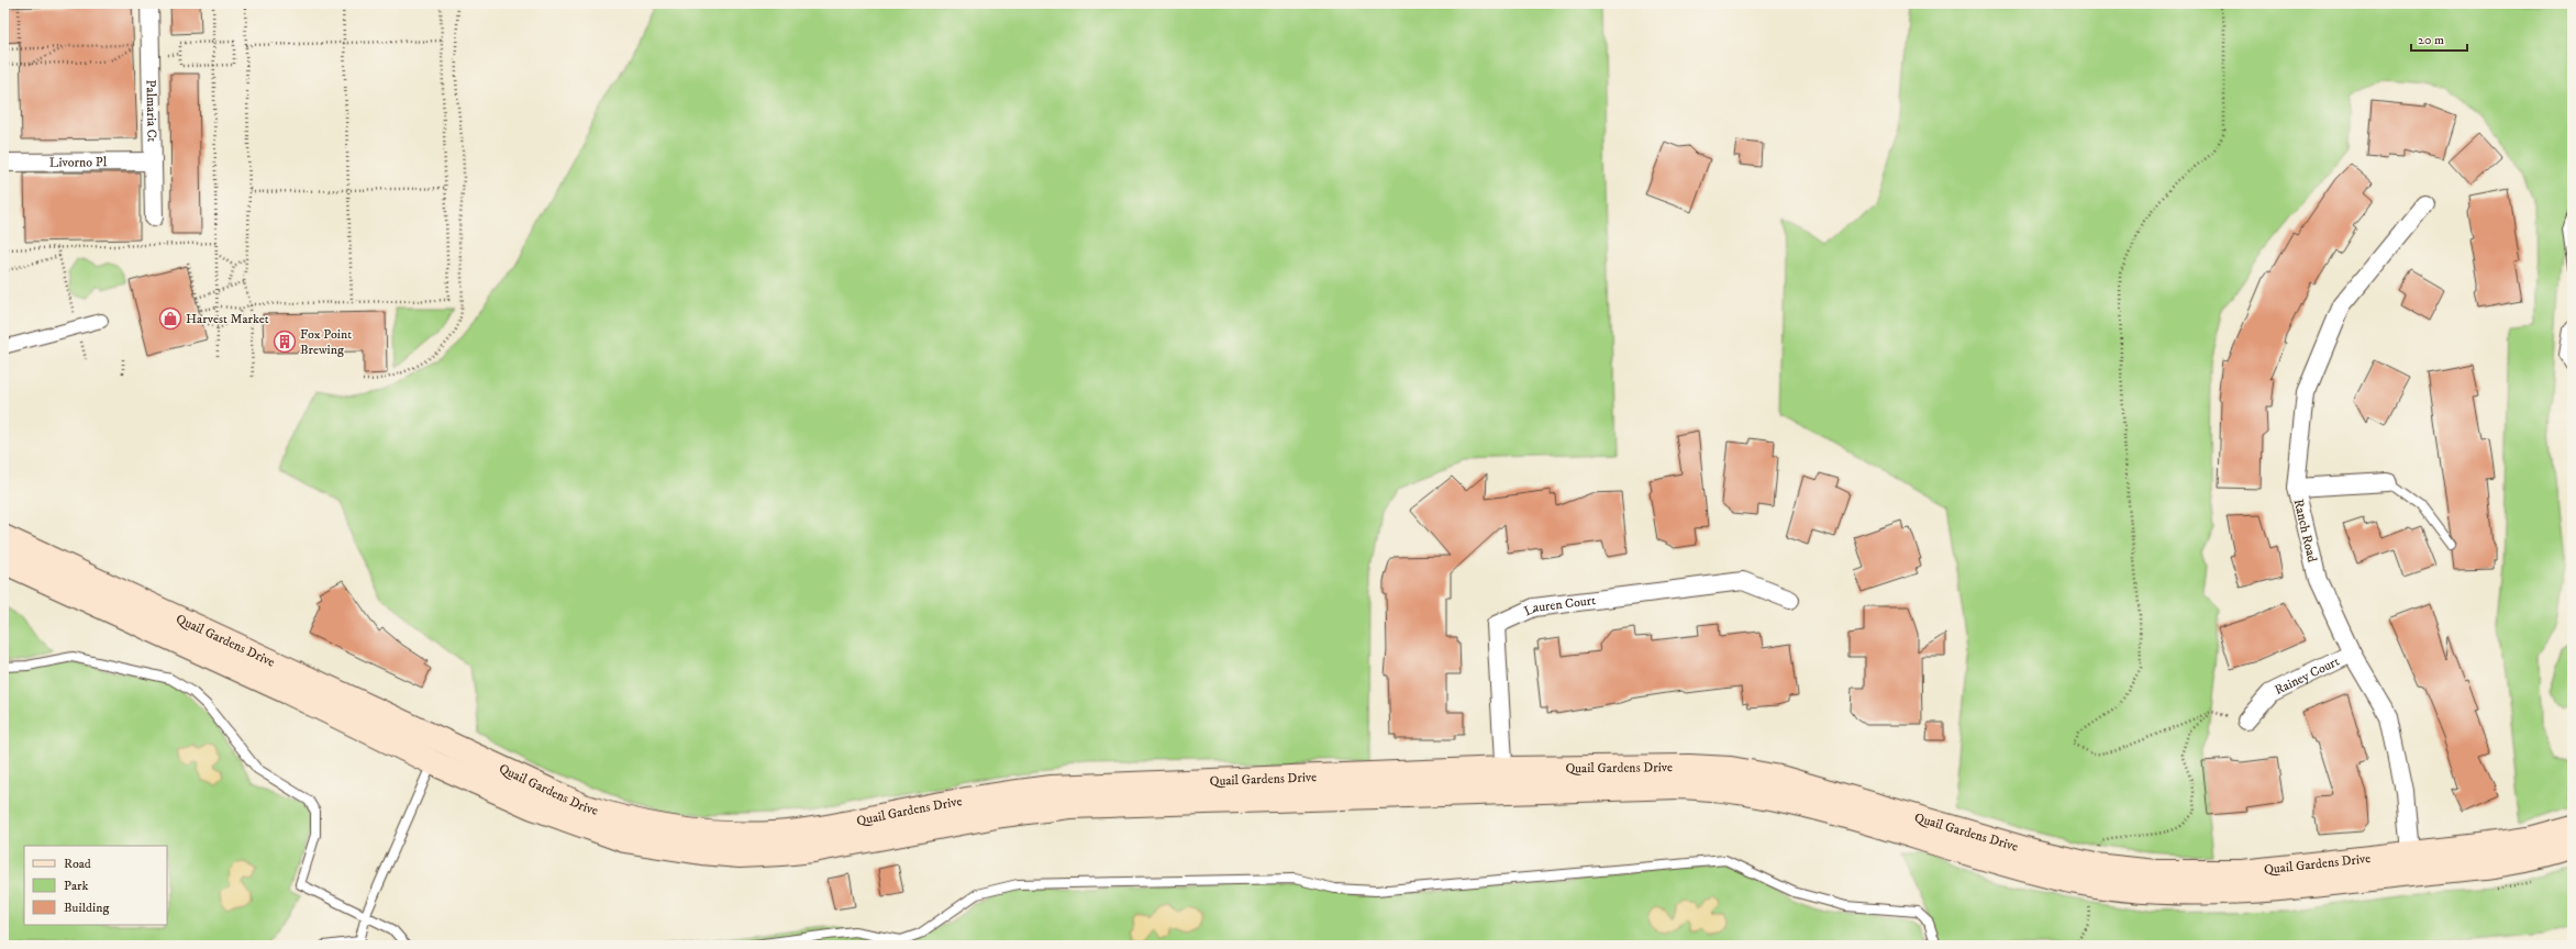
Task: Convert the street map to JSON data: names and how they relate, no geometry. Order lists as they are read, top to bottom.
{
  "streets": {
    "main road": ["Quail Gardens Drive"],
    "street": [
      "Palmaria Ct",
      "Livorno Pl",
      "Ranch Road",
      "Lauren Court",
      "Rainey Court"
    ]
  },
  "crossings": [
    ["Palmaria Ct", "Livorno Pl"],
    ["Ranch Road", "Quail Gardens Drive"],
    ["Ranch Road", "Rainey Court"],
    ["Lauren Court", "Quail Gardens Drive"]
  ],
  "places": {
    "shop": ["Harvest Market"],
    "building": ["Fox Point Brewing"]
  },
  "legend": ["Road", "Park", "Building"],
  "scale_bar": "20 m"
}
